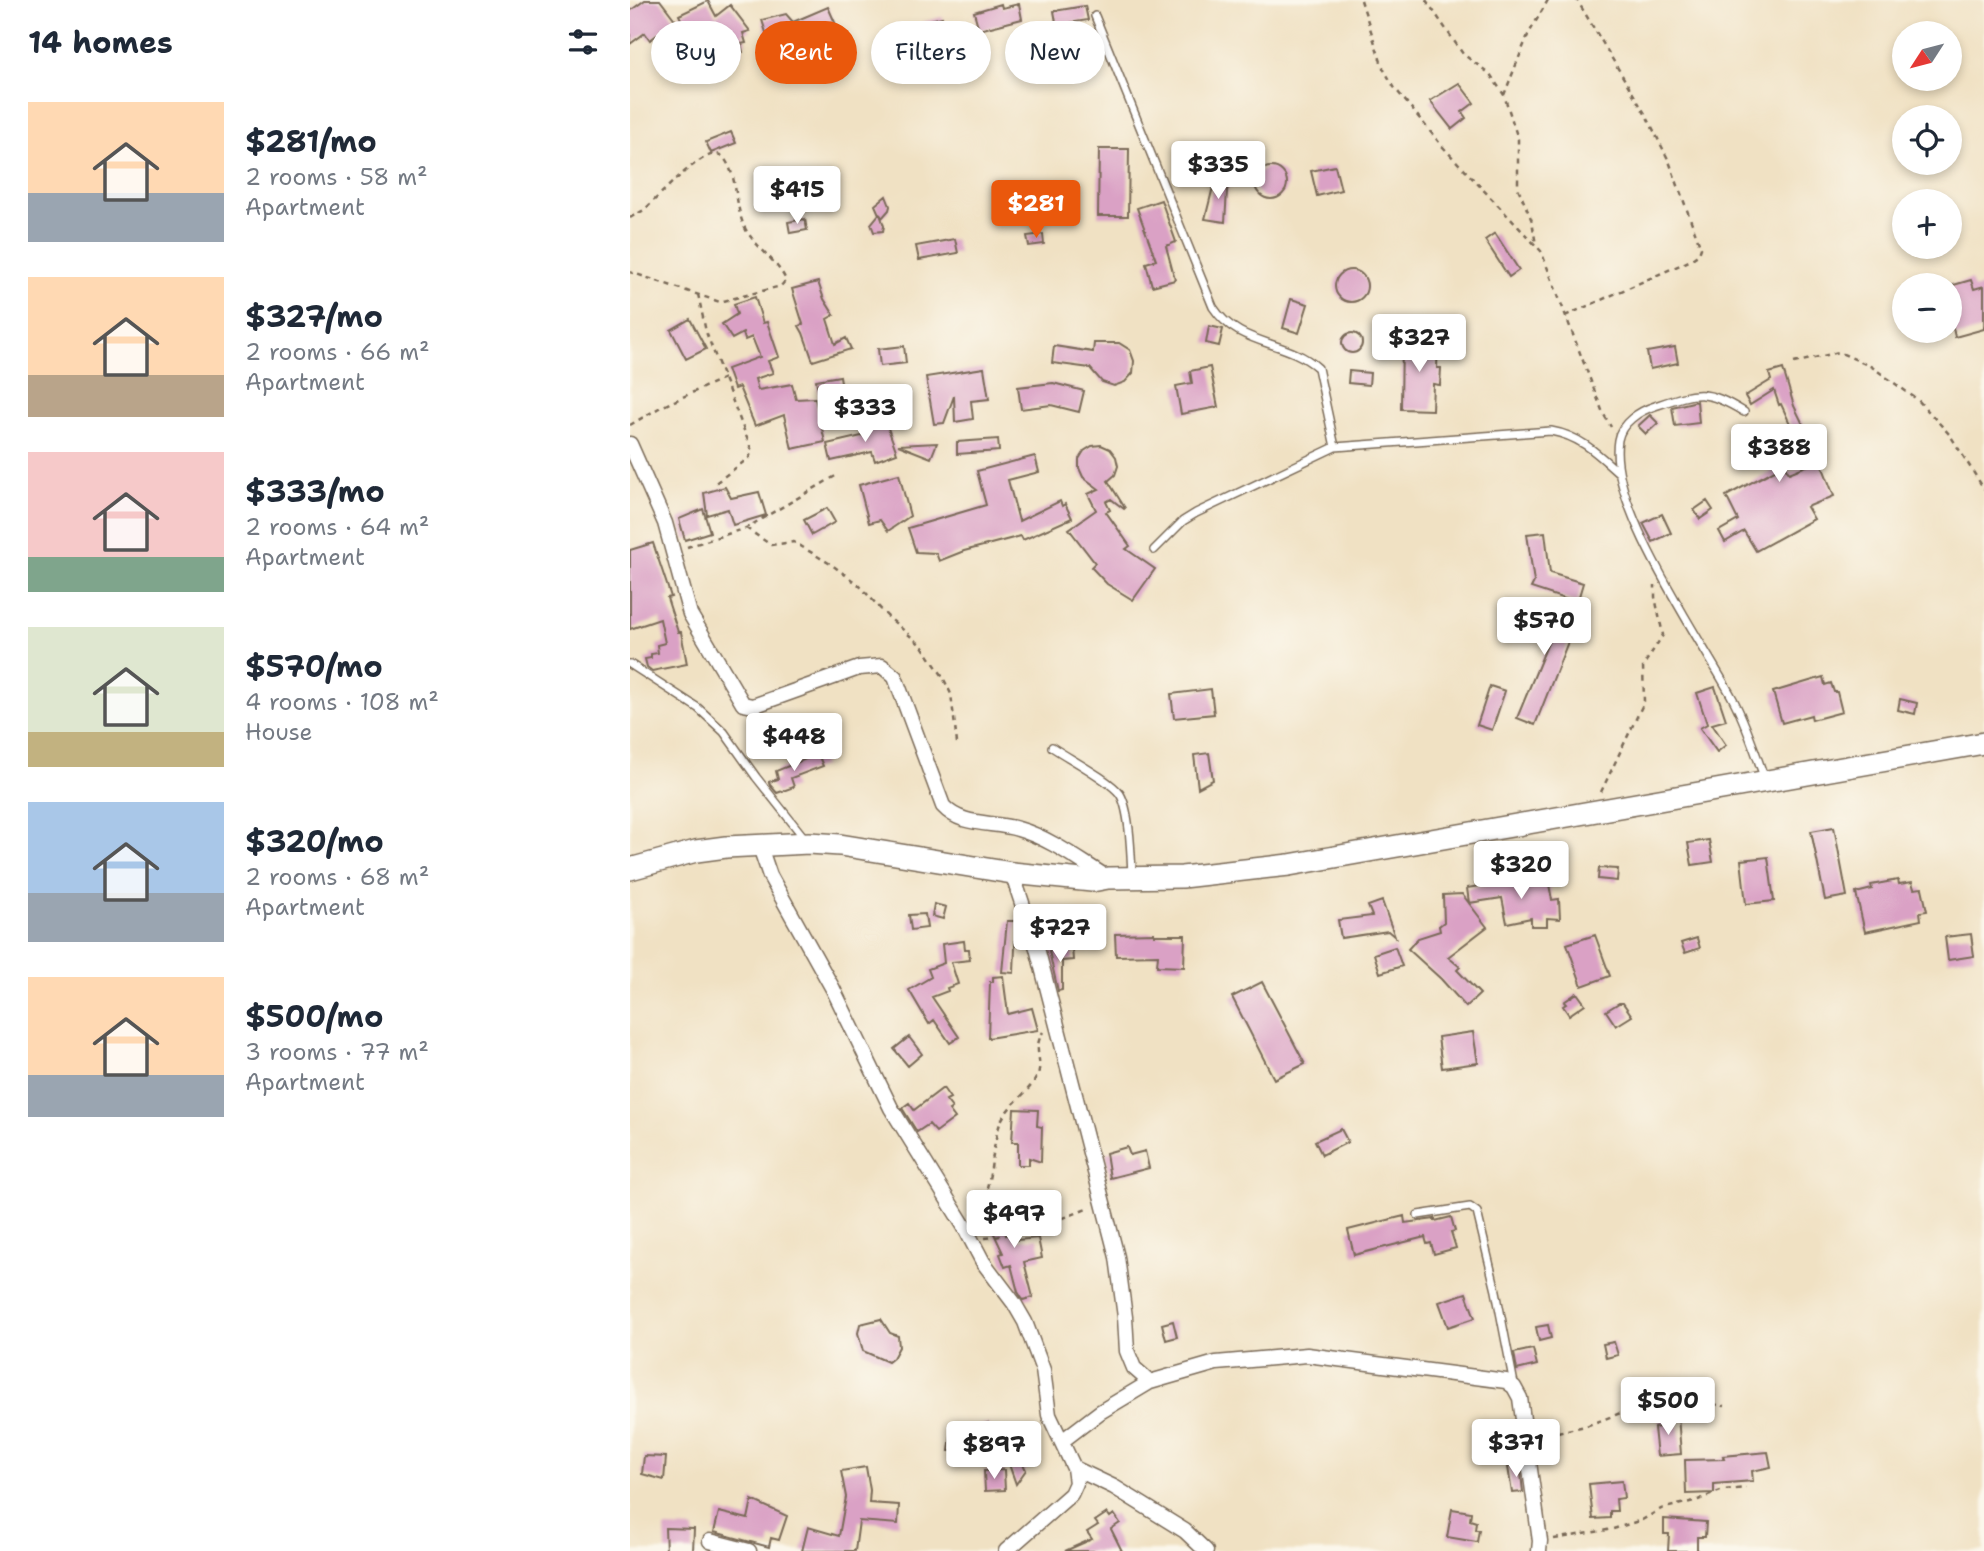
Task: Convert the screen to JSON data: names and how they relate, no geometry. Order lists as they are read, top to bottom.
{
  "north": "bottom left",
  "page": {
    "heading": "14 homes",
    "map_buttons": ["+", "−"],
    "chip": [
      "Buy",
      "Rent",
      "Filters",
      "New"
    ],
    "list": [
      {
        "name": "$281/mo",
        "note": "2 rooms · 58 m² · Apartment"
      },
      {
        "name": "$327/mo",
        "note": "2 rooms · 66 m² · Apartment"
      },
      {
        "name": "$333/mo",
        "note": "2 rooms · 64 m² · Apartment"
      },
      {
        "name": "$570/mo",
        "note": "4 rooms · 108 m² · House"
      },
      {
        "name": "$320/mo",
        "note": "2 rooms · 68 m² · Apartment"
      },
      {
        "name": "$500/mo",
        "note": "3 rooms · 77 m² · Apartment"
      }
    ],
    "price": [
      "$335",
      "$415",
      "$281",
      "$327",
      "$333",
      "$388",
      "$570",
      "$448",
      "$320",
      "$727",
      "$497",
      "$500",
      "$371",
      "$897"
    ]
  }
}
